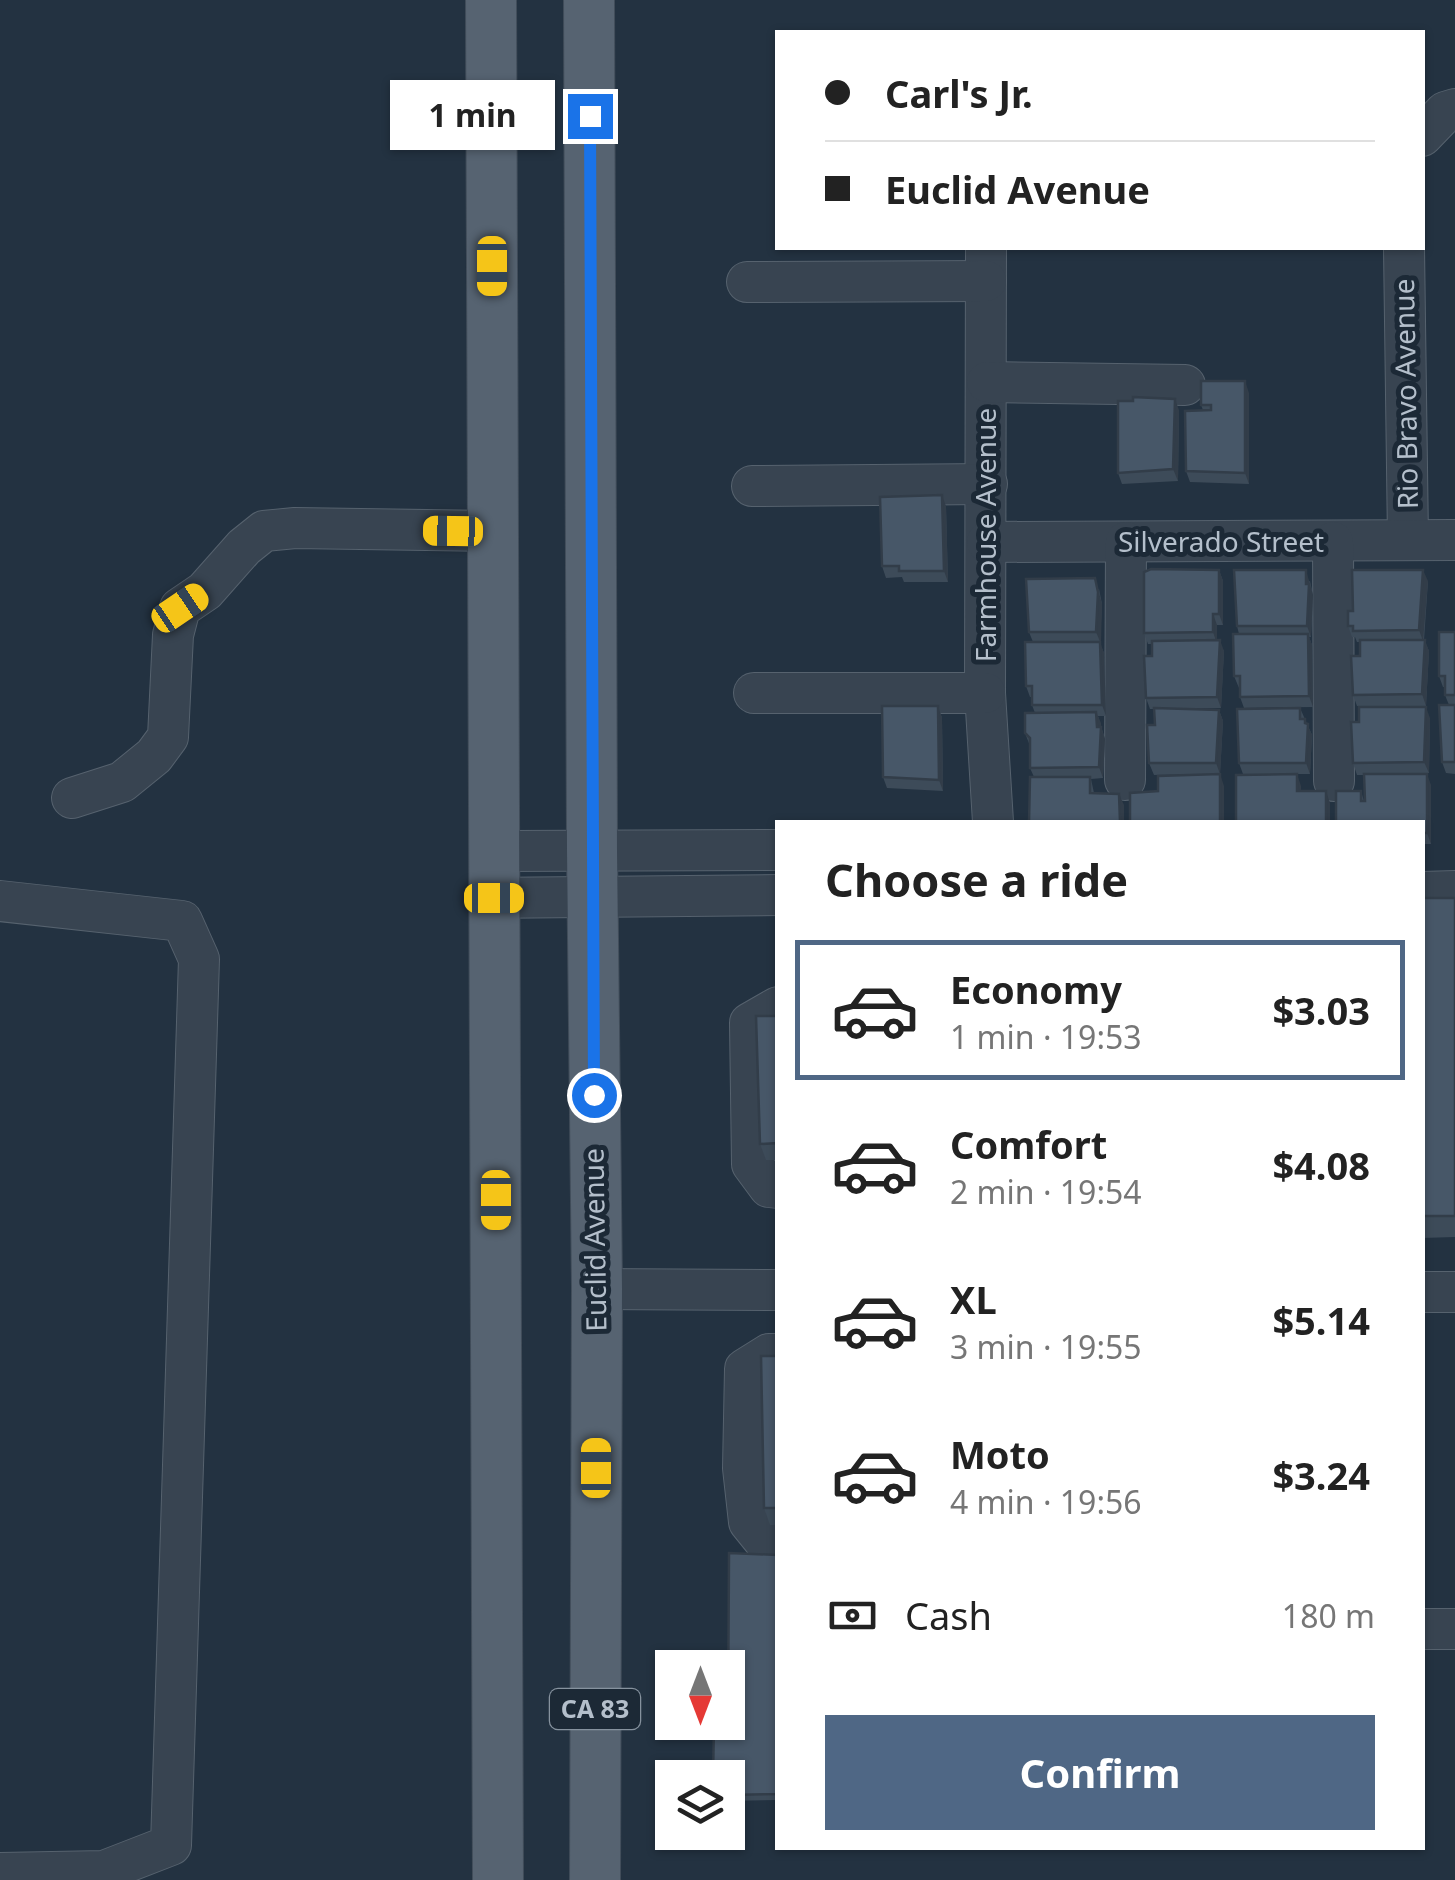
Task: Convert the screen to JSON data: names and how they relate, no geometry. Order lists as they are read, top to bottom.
{
  "streets": {
    "main road": ["Euclid Avenue", "CA 83"],
    "street": ["Rio Bravo Avenue", "Farmhouse Avenue", "Silverado Street"]
  },
  "crossings": [
    ["Rio Bravo Avenue", "Silverado Street"],
    ["Farmhouse Avenue", "Silverado Street"]
  ],
  "north": "bottom",
  "page": {
    "banner": ["Carl's Jr.", "Euclid Avenue"],
    "bubble": "1 min",
    "heading": "Choose a ride",
    "list": [
      {
        "name": "Economy",
        "note": "1 min · 19:53",
        "value": "$3.03"
      },
      {
        "name": "Comfort",
        "note": "2 min · 19:54",
        "value": "$4.08"
      },
      {
        "name": "XL",
        "note": "3 min · 19:55",
        "value": "$5.14"
      },
      {
        "name": "Moto",
        "note": "4 min · 19:56",
        "value": "$3.24"
      }
    ],
    "pay": ["Cash", "180 m"],
    "buttons": "Confirm"
  }
}
